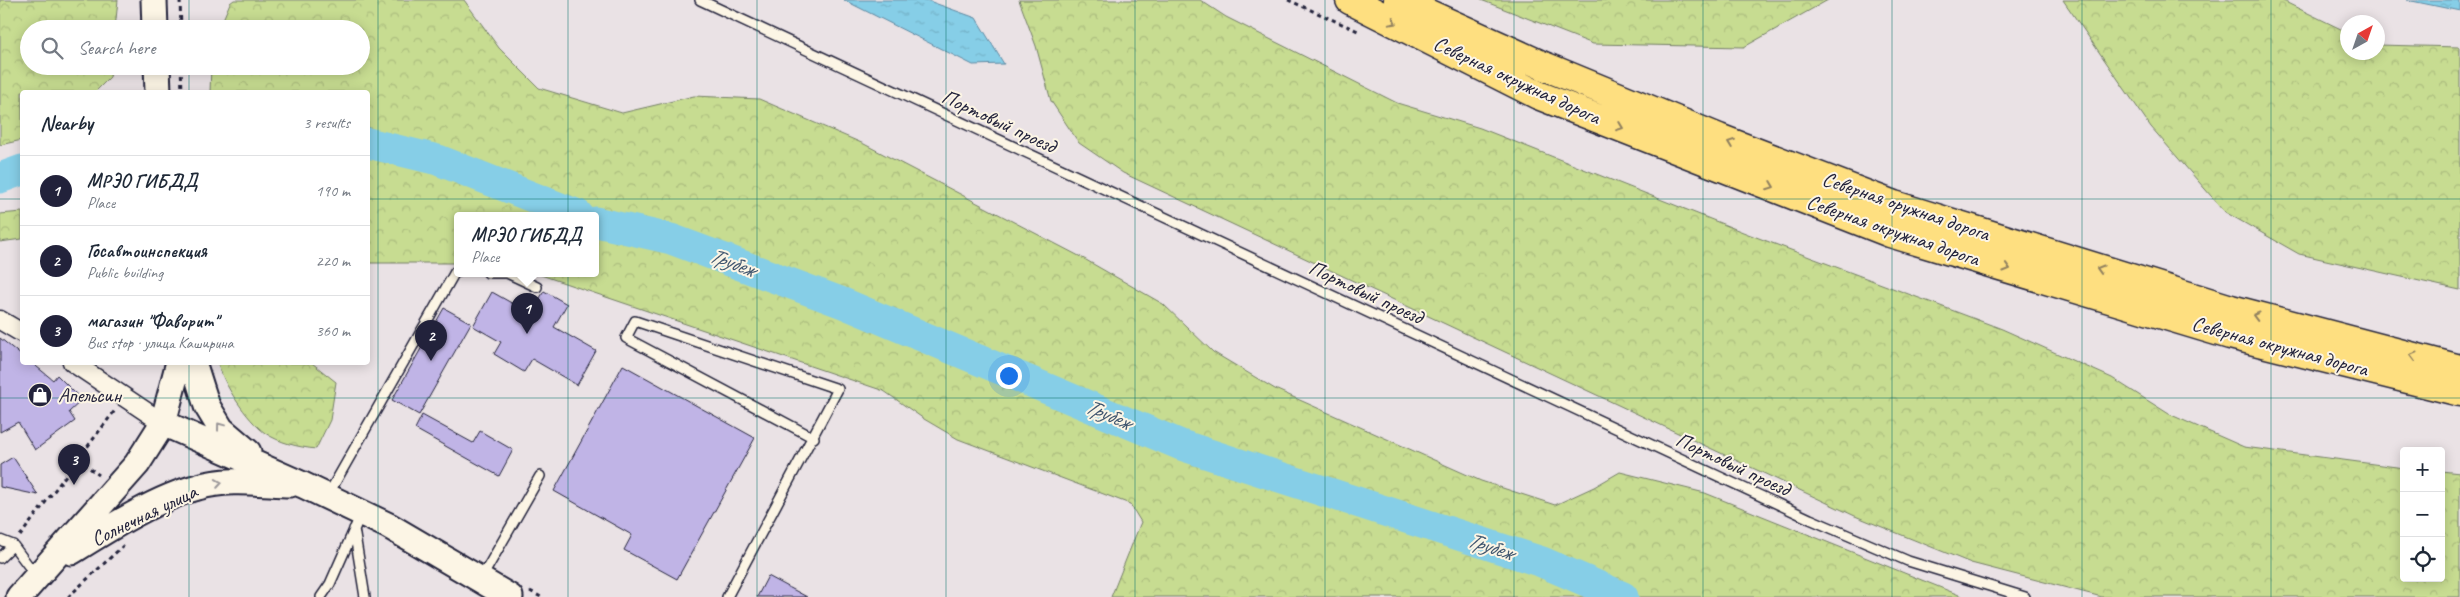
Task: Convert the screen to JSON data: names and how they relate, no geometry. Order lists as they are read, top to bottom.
{
  "streets": {
    "main road": ["Северная окружная дорога", "Северная оружная дорога", "Солнечная улица"],
    "lane": ["Портовый проезд"]
  },
  "one_way": ["Северная окружная дорога", "Северная оружная дорога", "Солнечная улица"],
  "water": ["Трубеж"],
  "places": {
    "shop": ["Апельсин"]
  },
  "north": "top right",
  "page": {
    "search": "Search here",
    "heading": ["Nearby", "3 results"],
    "list": [
      {
        "mark": "1",
        "name": "МРЭО ГИБДД",
        "note": "Place",
        "value": "190 m"
      },
      {
        "mark": "2",
        "name": "Госавтоинспекция",
        "note": "Public building",
        "value": "220 m"
      },
      {
        "mark": "3",
        "name": "магазин \"Фаворит\"",
        "note": "Bus stop · улица Каширина",
        "value": "360 m"
      }
    ],
    "popup": ["МРЭО ГИБДД", "Place"],
    "pins": ["1", "2", "3"],
    "map_buttons": ["+", "−"]
  }
}
